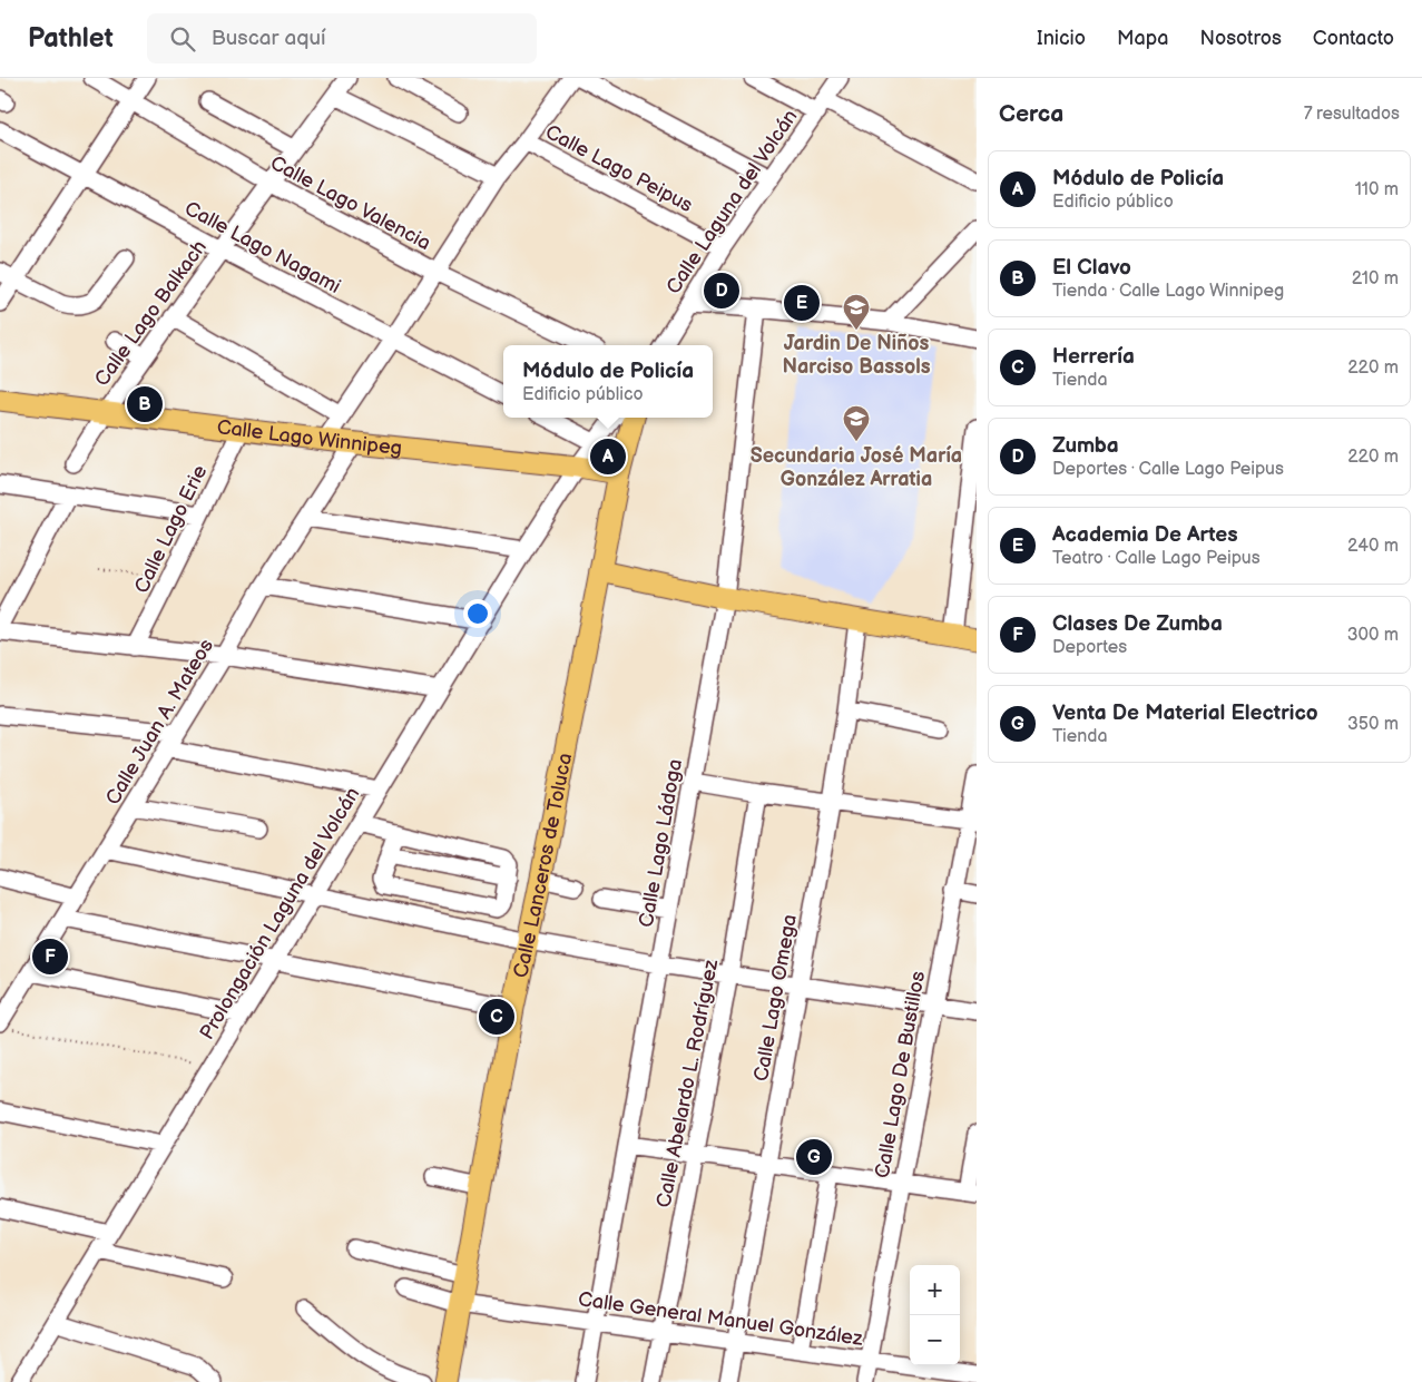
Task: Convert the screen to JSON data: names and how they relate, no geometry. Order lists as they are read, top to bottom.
{
  "streets": {
    "main road": ["Calle Lago Winnipeg", "Calle Lanceros de Toluca"],
    "street": [
      "Calle Lago Peipus",
      "Calle Laguna del Volcán",
      "Calle Lago Valencia",
      "Calle Lago Nagami",
      "Calle Lago Balkach",
      "Calle Lago Erie",
      "Calle Juan A. Mateos",
      "Calle Lago Ládoga",
      "Prolongación Laguna del Volcán",
      "Calle Lago Omega",
      "Calle Lago De Bustillos",
      "Calle Abelardo L. Rodríguez",
      "Calle General Manuel González"
    ]
  },
  "crossings": [
    ["Calle Lago Peipus", "Calle Laguna del Volcán"],
    ["Calle Lago Valencia", "Calle Lago Balkach"],
    ["Calle Lago Nagami", "Calle Lago Balkach"],
    ["Calle Lago Balkach", "Calle Lago Winnipeg"],
    ["Calle Lago Winnipeg", "Calle Lago Erie"],
    ["Calle Lago Winnipeg", "Calle Juan A. Mateos"],
    ["Calle Lago Winnipeg", "Calle Lanceros de Toluca"],
    ["Calle Lago Winnipeg", "Prolongación Laguna del Volcán"],
    ["Calle Lago Ládoga", "Calle General Manuel González"],
    ["Calle Lanceros de Toluca", "Calle General Manuel González"],
    ["Calle Lago Omega", "Calle General Manuel González"],
    ["Calle Lago De Bustillos", "Calle General Manuel González"],
    ["Calle Abelardo L. Rodríguez", "Calle General Manuel González"]
  ],
  "places": {
    "school or university": ["Jardin De Niños Narciso Bassols", "Secundaria José María González Arratia"]
  },
  "page": {
    "header": "Pathlet",
    "search": "Buscar aquí",
    "nav": [
      "Inicio",
      "Mapa",
      "Nosotros",
      "Contacto"
    ],
    "heading": ["Cerca", "7 resultados"],
    "list": [
      {
        "mark": "A",
        "name": "Módulo de Policía",
        "note": "Edificio público",
        "value": "110 m"
      },
      {
        "mark": "B",
        "name": "El Clavo",
        "note": "Tienda · Calle Lago Winnipeg",
        "value": "210 m"
      },
      {
        "mark": "C",
        "name": "Herrería",
        "note": "Tienda",
        "value": "220 m"
      },
      {
        "mark": "D",
        "name": "Zumba",
        "note": "Deportes · Calle Lago Peipus",
        "value": "220 m"
      },
      {
        "mark": "E",
        "name": "Academia De Artes",
        "note": "Teatro · Calle Lago Peipus",
        "value": "240 m"
      },
      {
        "mark": "F",
        "name": "Clases De Zumba",
        "note": "Deportes",
        "value": "300 m"
      },
      {
        "mark": "G",
        "name": "Venta De Material Electrico",
        "note": "Tienda",
        "value": "350 m"
      }
    ],
    "pins": [
      "D",
      "E",
      "B",
      "A",
      "F",
      "C",
      "G"
    ],
    "popup": ["Módulo de Policía", "Edificio público"],
    "map_buttons": ["+", "−"]
  }
}
